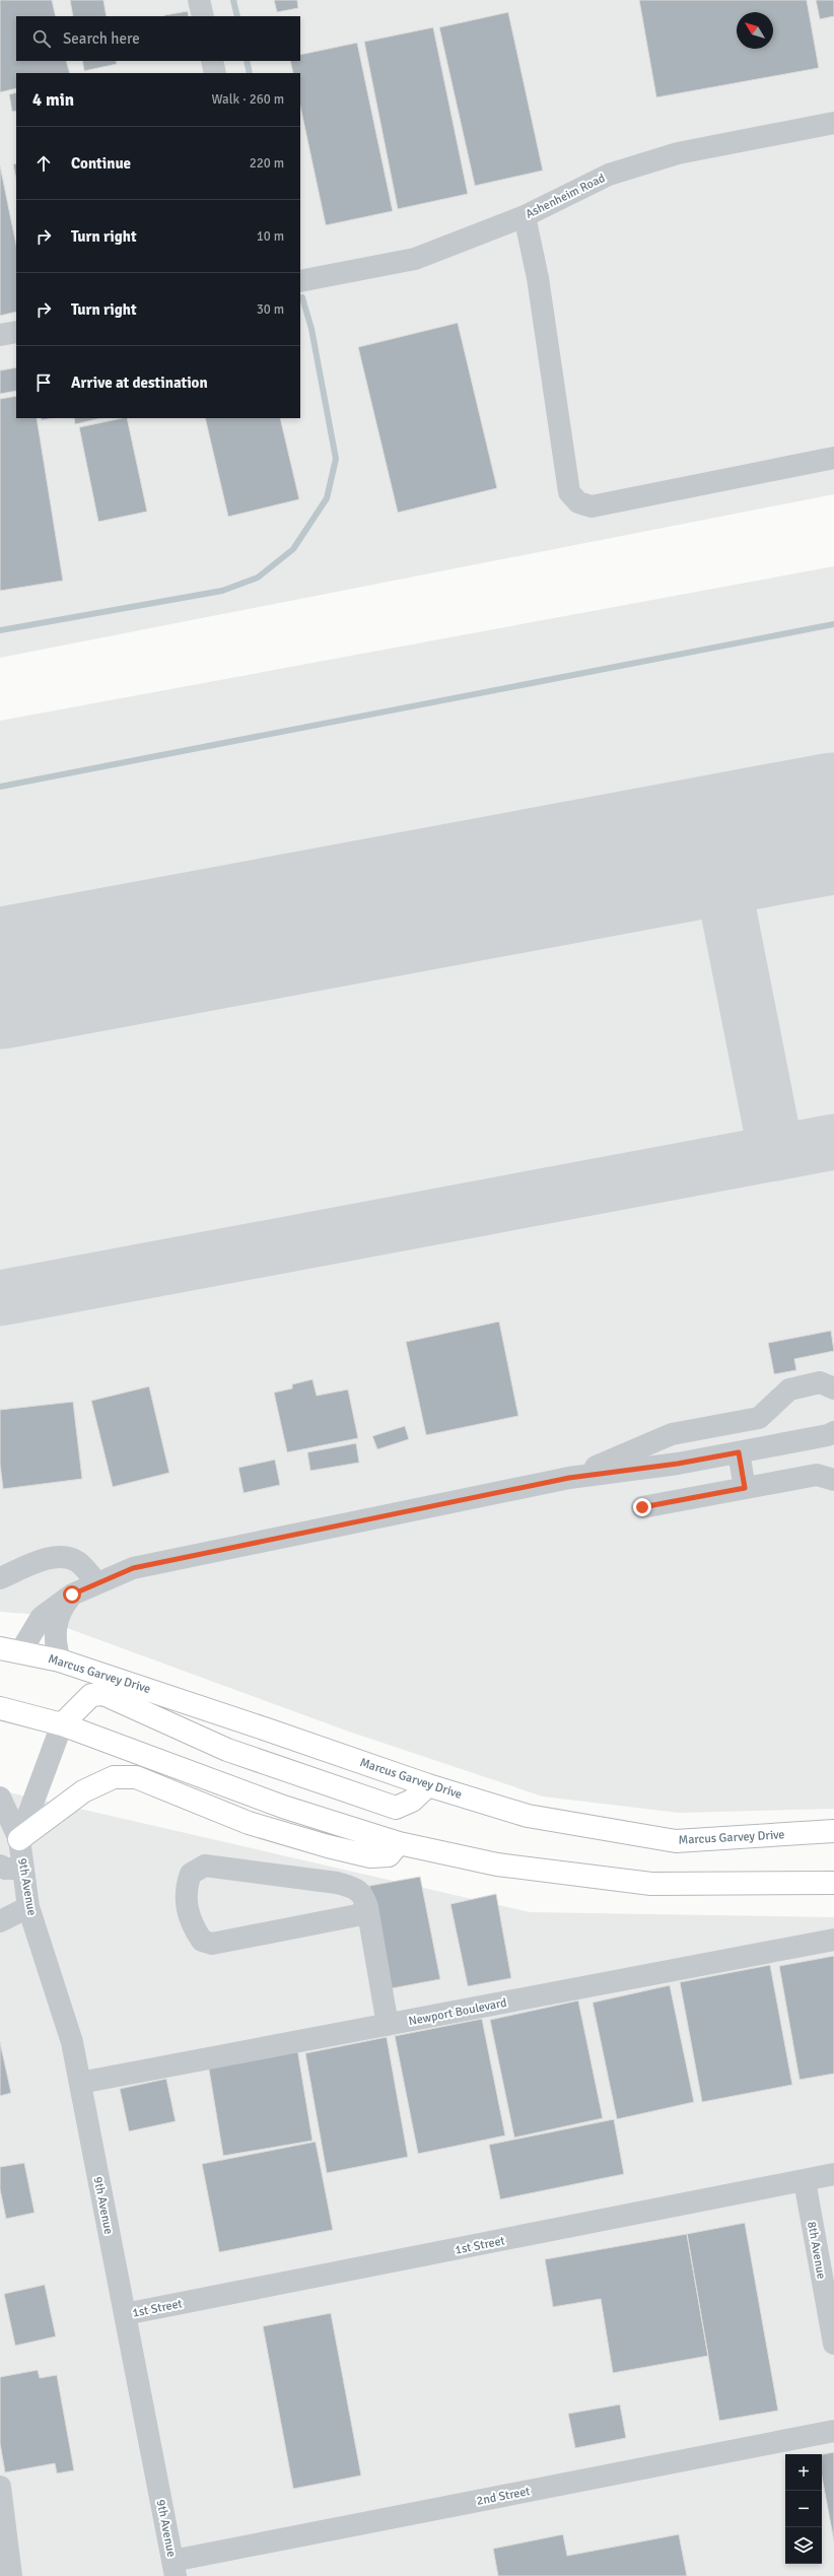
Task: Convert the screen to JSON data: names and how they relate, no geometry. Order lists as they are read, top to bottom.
{
  "streets": {
    "highway": ["Marcus Garvey Drive"],
    "street": [
      "Ashenheim Road",
      "9th Avenue",
      "Newport Boulevard",
      "1st Street",
      "8th Avenue",
      "2nd Street"
    ]
  },
  "crossings": [
    ["9th Avenue", "Newport Boulevard"],
    ["9th Avenue", "1st Street"],
    ["9th Avenue", "2nd Street"],
    ["1st Street", "8th Avenue"]
  ],
  "north": "top left",
  "page": {
    "search": "Search here",
    "heading": ["4 min", "Walk · 260 m"],
    "list": [
      ["Continue", "220 m"],
      ["Turn right", "10 m"],
      ["Turn right", "30 m"],
      "Arrive at destination"
    ],
    "map_buttons": ["+", "−"]
  }
}
